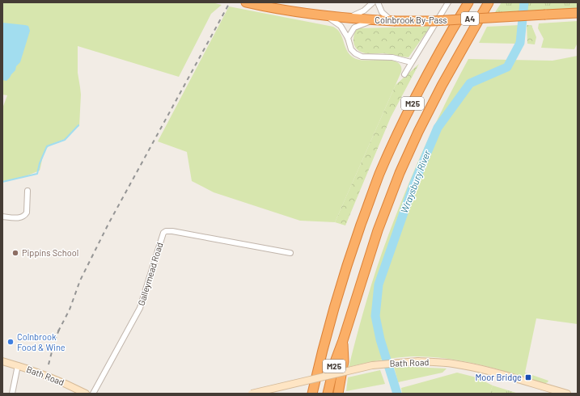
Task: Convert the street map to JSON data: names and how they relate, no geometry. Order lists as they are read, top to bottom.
{
  "streets": {
    "highway": ["A4", "Colnbrook By-Pass", "M25"],
    "street": ["Galleymead Road", "Bath Road"]
  },
  "water": ["Wraysbury River"],
  "places": {
    "other": ["Pippins School", "Colnbrook Food & Wine"],
    "transit": ["Moor Bridge"]
  }
}
